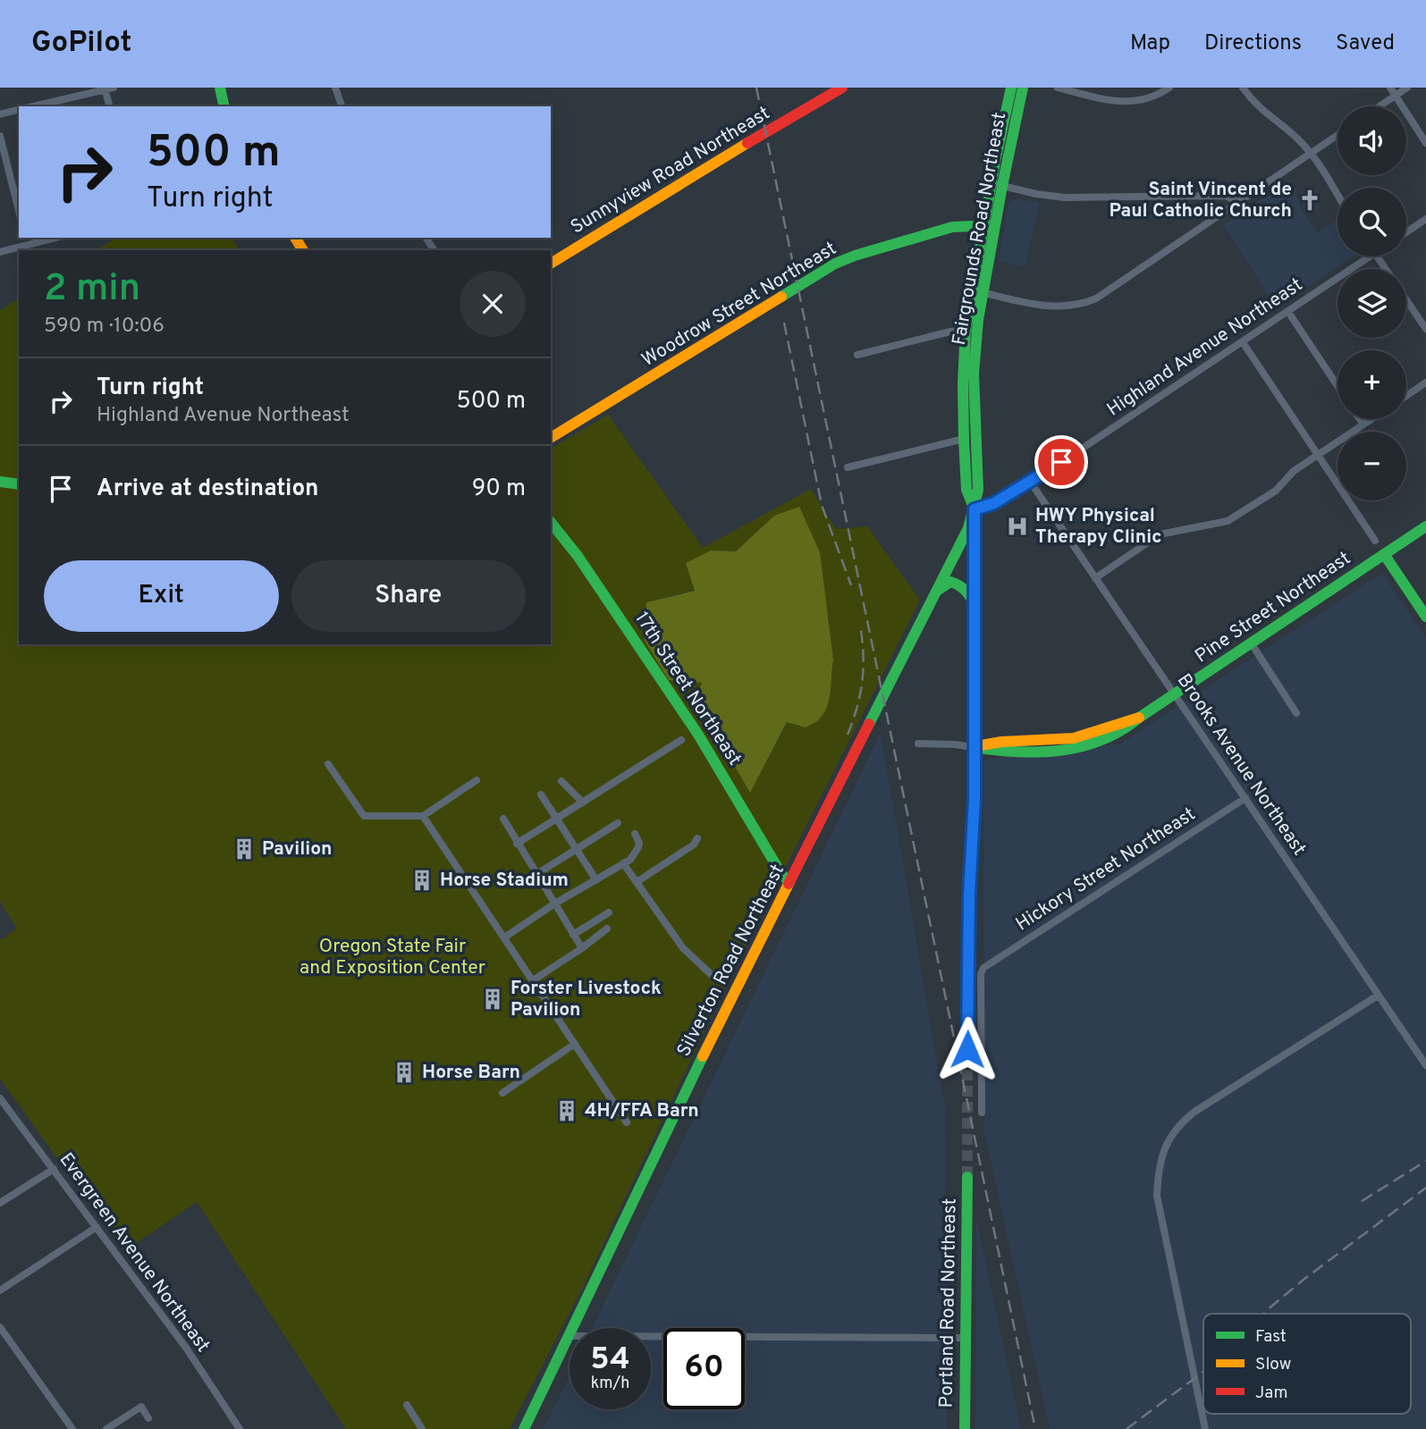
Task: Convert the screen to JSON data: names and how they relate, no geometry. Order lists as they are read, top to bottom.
{
  "streets": {
    "main road": [
      "Sunnyview Road Northeast",
      "Fairgrounds Road Northeast",
      "Woodrow Street Northeast",
      "Pine Street Northeast",
      "17th Street Northeast",
      "Silverton Road Northeast",
      "Portland Road Northeast"
    ],
    "street": [
      "Highland Avenue Northeast",
      "Brooks Avenue Northeast",
      "Hickory Street Northeast",
      "Evergreen Avenue Northeast"
    ]
  },
  "crossings": [
    ["Fairgrounds Road Northeast", "Woodrow Street Northeast"],
    ["Fairgrounds Road Northeast", "Highland Avenue Northeast"],
    ["Fairgrounds Road Northeast", "Silverton Road Northeast"],
    ["Highland Avenue Northeast", "Brooks Avenue Northeast"],
    ["Highland Avenue Northeast", "Silverton Road Northeast"],
    ["Pine Street Northeast", "Brooks Avenue Northeast"],
    ["17th Street Northeast", "Silverton Road Northeast"],
    ["Brooks Avenue Northeast", "Hickory Street Northeast"]
  ],
  "parks": ["Oregon State Fair and Exposition Center"],
  "places": {
    "church": ["Saint Vincent de Paul Catholic Church"],
    "hospital": ["HWY Physical Therapy Clinic"],
    "building": [
      "Pavilion",
      "Horse Stadium",
      "Forster Livestock Pavilion",
      "Horse Barn",
      "4H/FFA Barn"
    ]
  },
  "legend": ["Fast", "Slow", "Jam"],
  "page": {
    "header": "GoPilot",
    "nav": ["Map", "Directions", "Saved"],
    "map_buttons": ["+", "−"],
    "turn": ["500 m", "Turn right"],
    "heading": ["2 min", "590 m · 10:06"],
    "list": [
      {
        "name": "Turn right",
        "note": "Highland Avenue Northeast",
        "value": "500 m"
      },
      {
        "name": "Arrive at destination",
        "value": "90 m"
      }
    ],
    "buttons": ["Exit", "Share"],
    "speed": "54 km/h",
    "limit": "60"
  }
}
